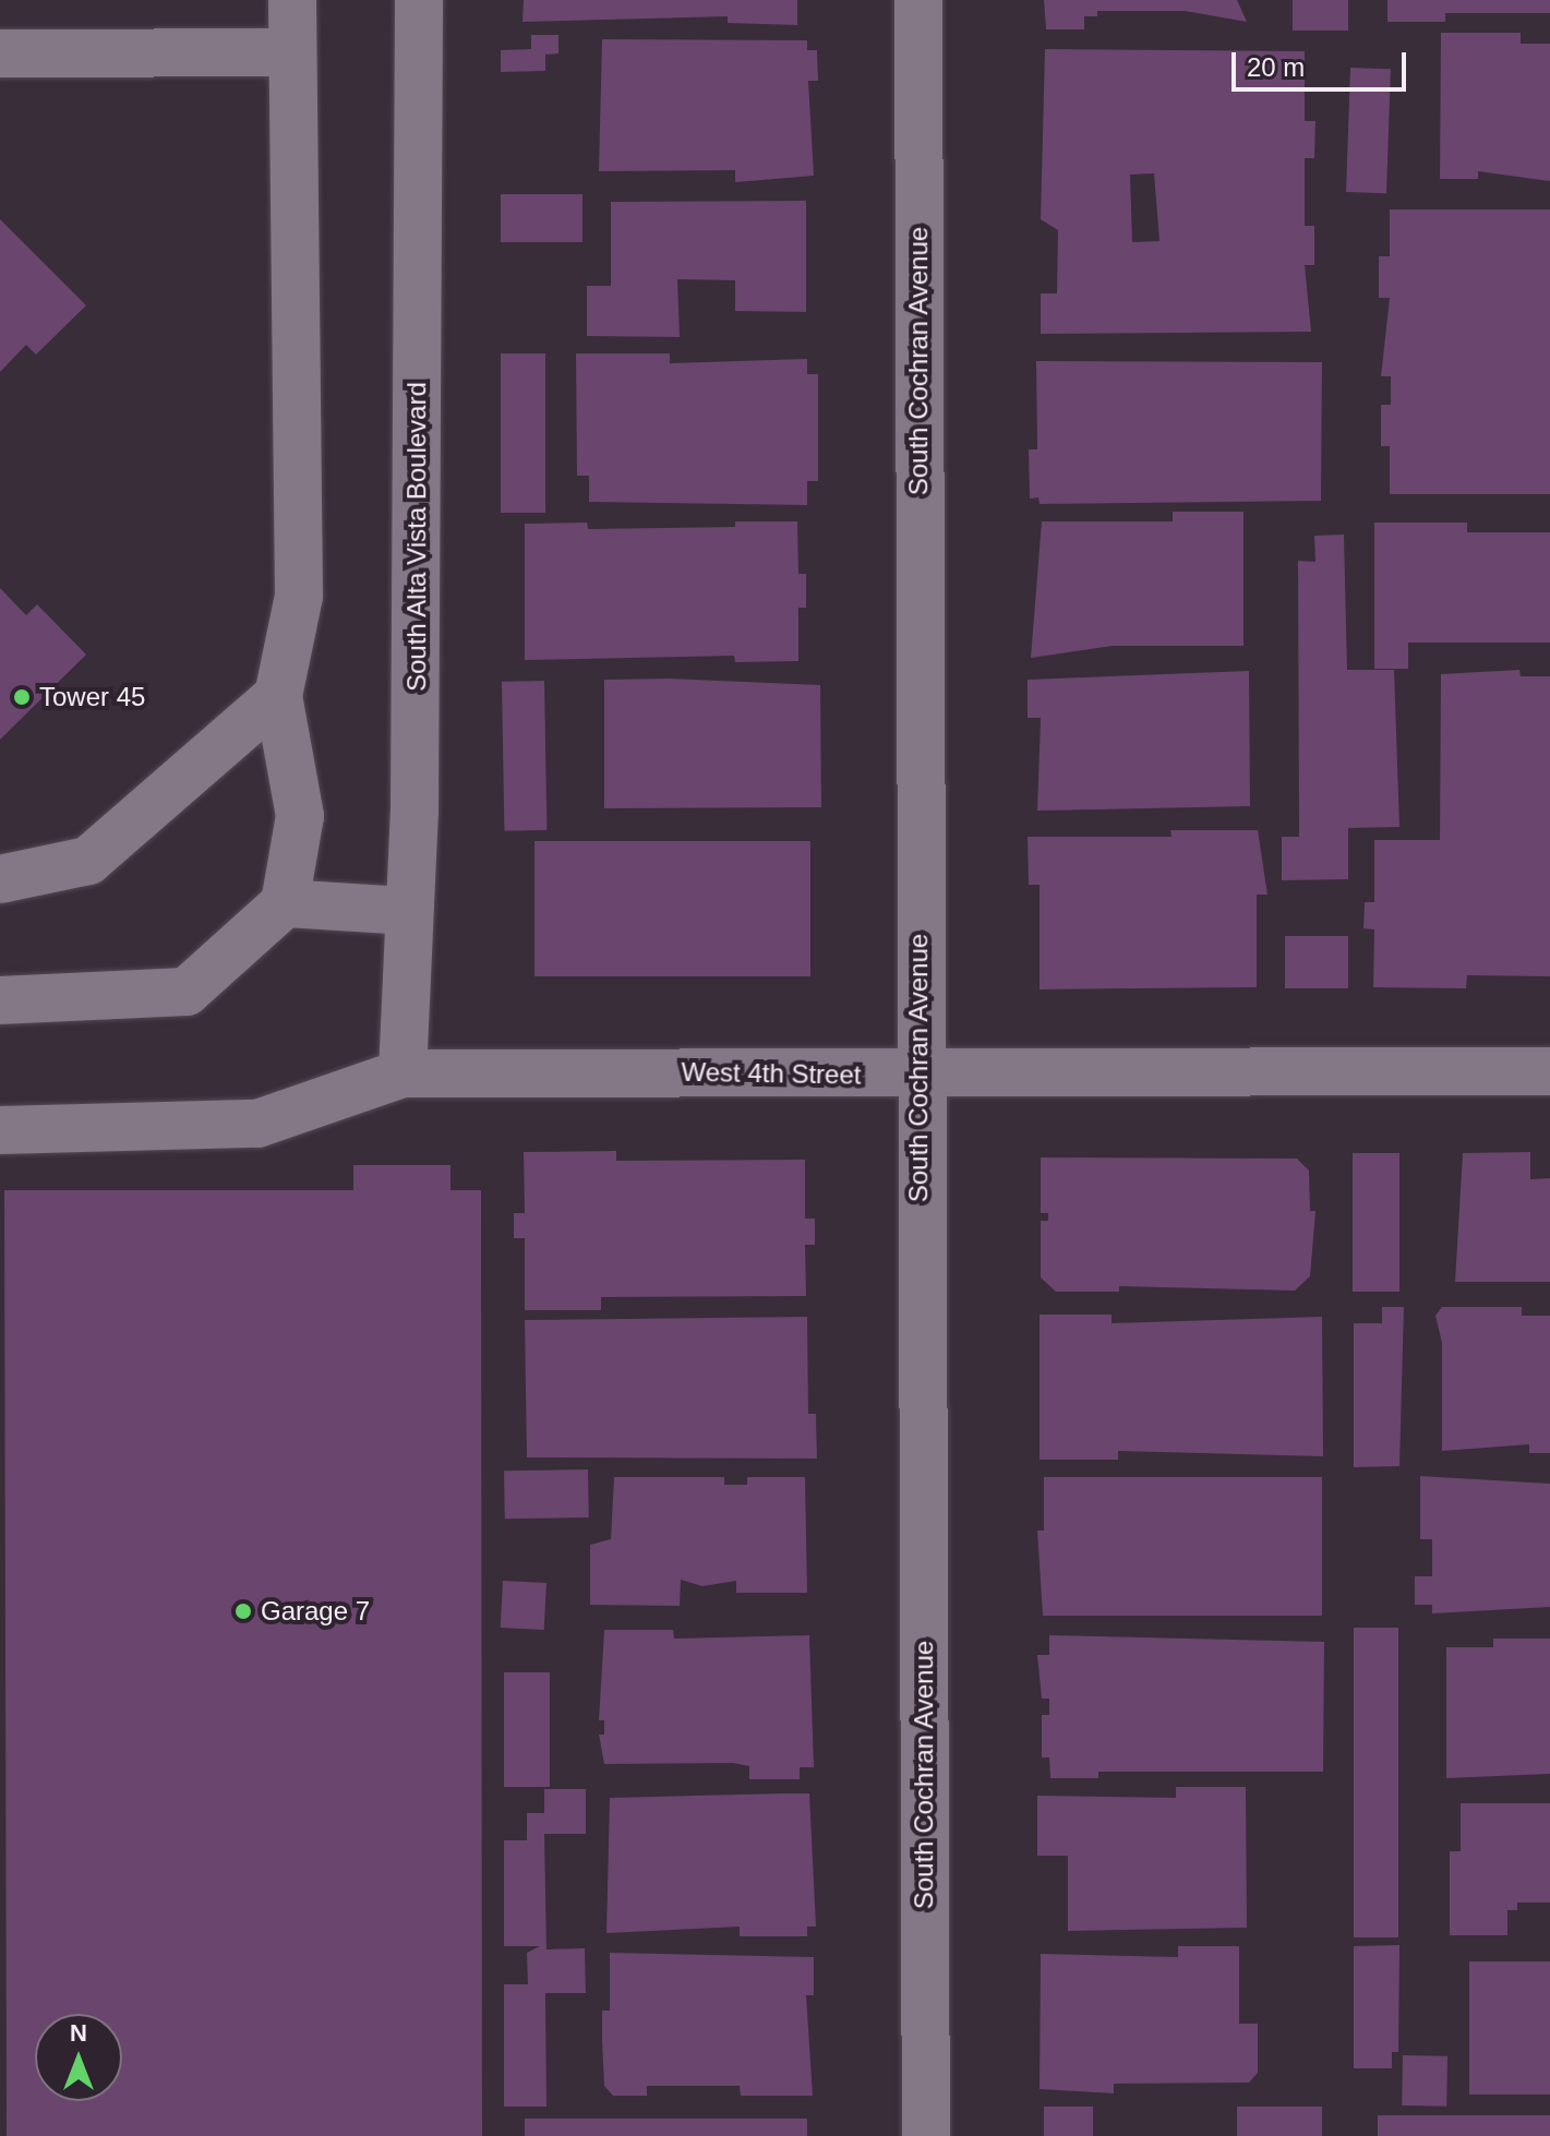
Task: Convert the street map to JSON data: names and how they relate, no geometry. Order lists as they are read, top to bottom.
{
  "streets": {
    "street": ["South Cochran Avenue", "South Alta Vista Boulevard", "West 4th Street"]
  },
  "crossings": [
    ["South Cochran Avenue", "West 4th Street"],
    ["South Alta Vista Boulevard", "West 4th Street"]
  ],
  "places": ["Tower 45", "Garage 7"],
  "scale_bar": "20 m",
  "north": "top"
}
